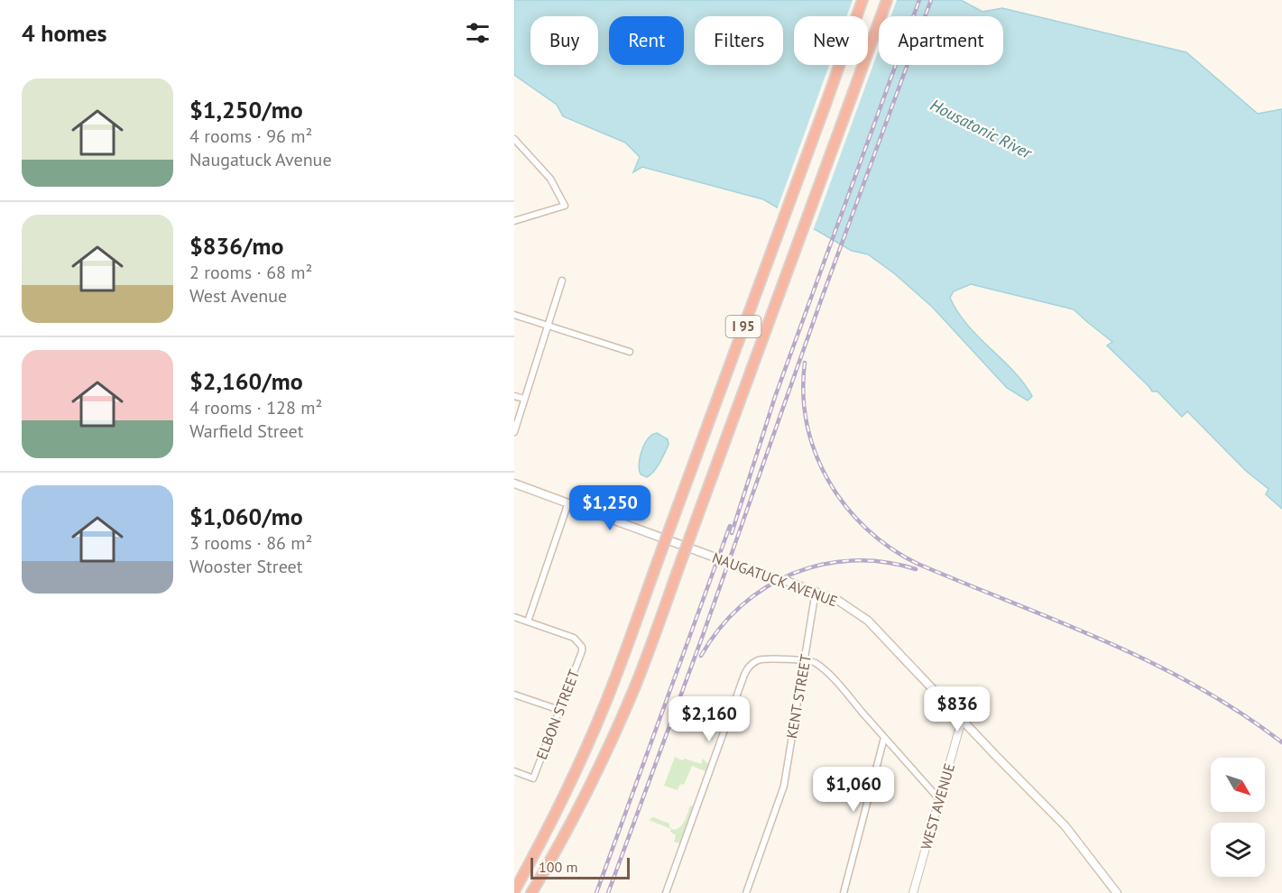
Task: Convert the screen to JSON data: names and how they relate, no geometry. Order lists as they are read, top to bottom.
{
  "streets": {
    "highway": ["I 95"],
    "main road": ["NAUGATUCK AVENUE"],
    "street": ["KENT STREET", "ELBON STREET", "WEST AVENUE"]
  },
  "crossings": [
    ["NAUGATUCK AVENUE", "KENT STREET"],
    ["NAUGATUCK AVENUE", "WEST AVENUE"]
  ],
  "water": ["Housatonic River"],
  "scale_bar": "100 m",
  "north": "bottom right",
  "page": {
    "heading": "4 homes",
    "chip": [
      "Buy",
      "Rent",
      "Filters",
      "New",
      "Apartment"
    ],
    "list": [
      {
        "name": "$1,250/mo",
        "note": "4 rooms · 96 m² · Naugatuck Avenue"
      },
      {
        "name": "$836/mo",
        "note": "2 rooms · 68 m² · West Avenue"
      },
      {
        "name": "$2,160/mo",
        "note": "4 rooms · 128 m² · Warfield Street"
      },
      {
        "name": "$1,060/mo",
        "note": "3 rooms · 86 m² · Wooster Street"
      }
    ],
    "price": [
      "$1,250",
      "$836",
      "$2,160",
      "$1,060"
    ],
    "scale": "100 m"
  }
}
